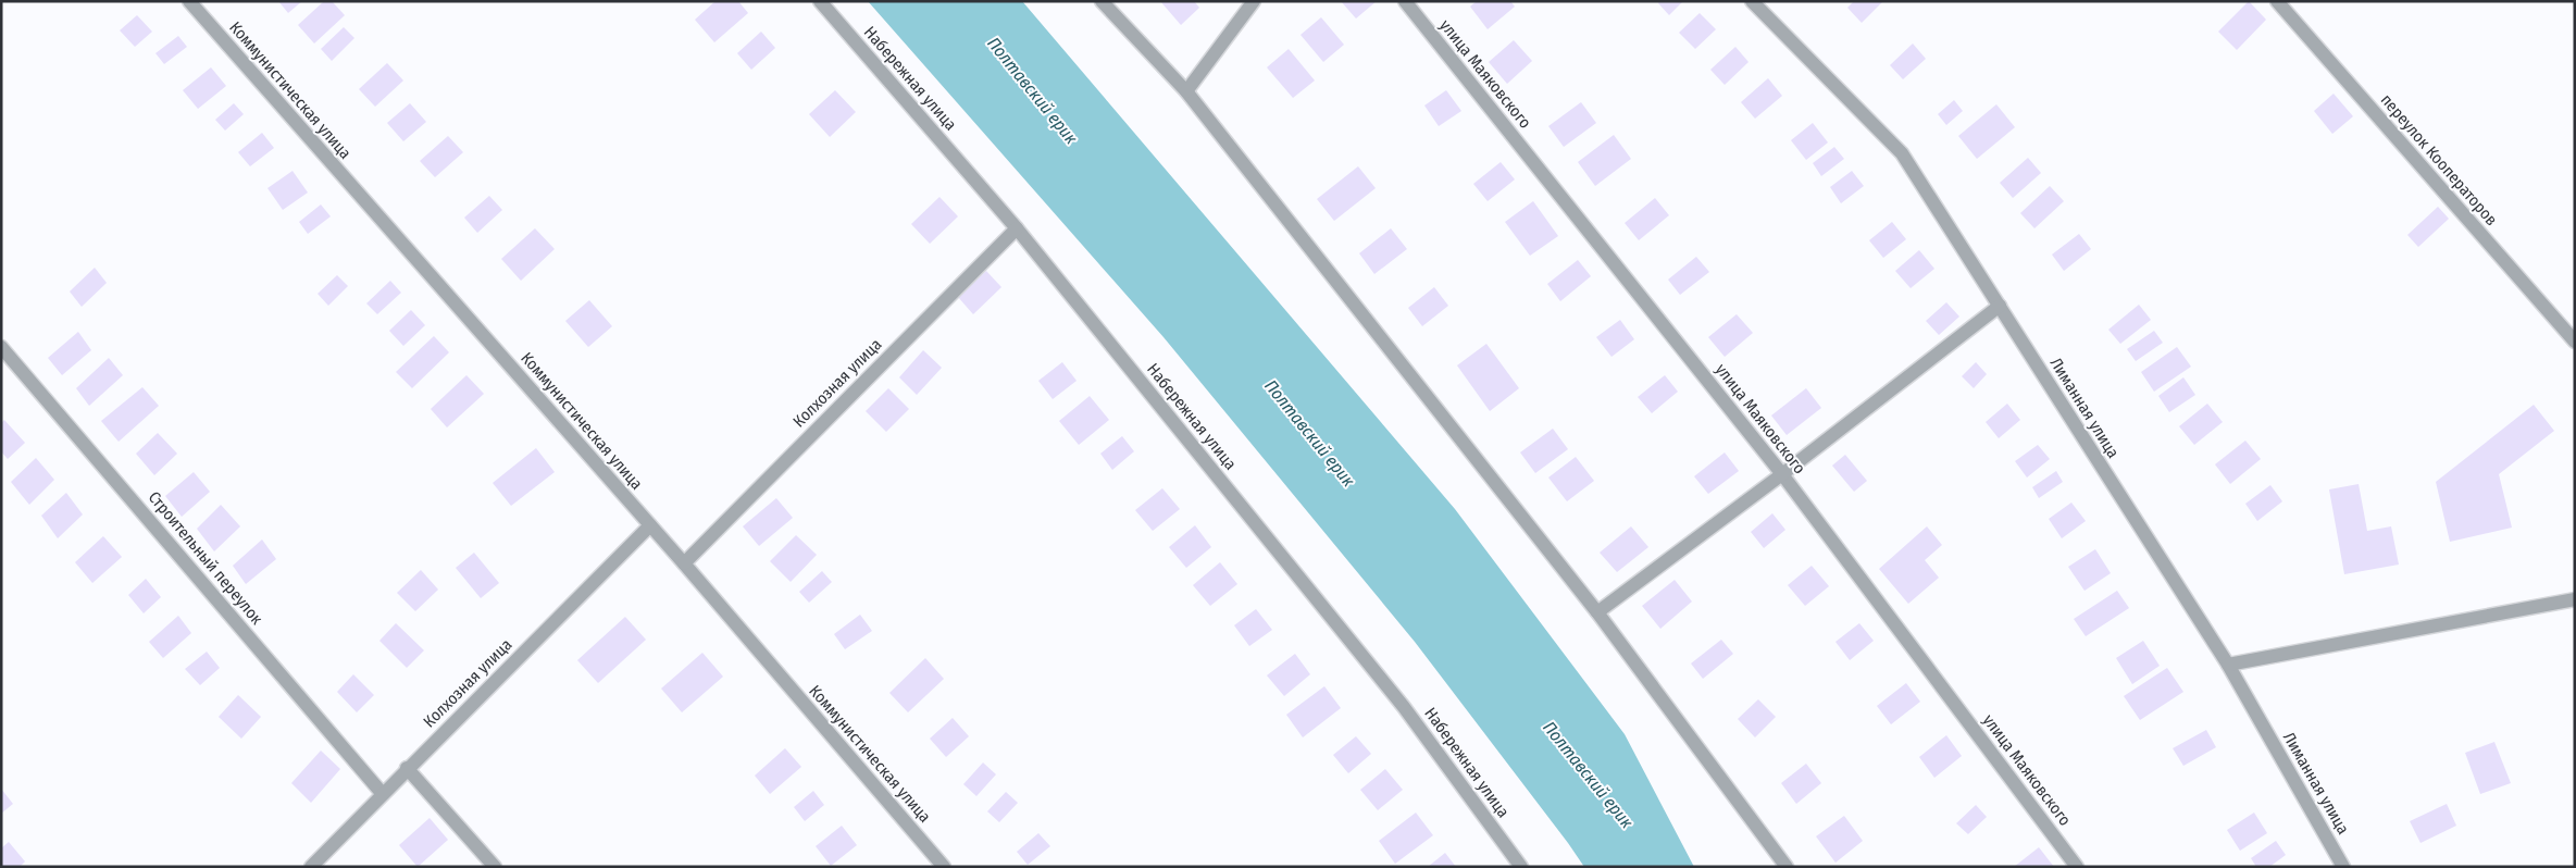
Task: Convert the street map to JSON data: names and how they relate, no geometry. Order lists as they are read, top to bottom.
{
  "streets": {
    "street": [
      "улица Маяковского",
      "Набережная улица",
      "Коммунистическая улица",
      "переулок Кооператоров",
      "Колхозная улица",
      "Лиманная улица",
      "Строительный переулок"
    ]
  },
  "crossings": [
    ["Набережная улица", "Колхозная улица"],
    ["Коммунистическая улица", "Колхозная улица"],
    ["Колхозная улица", "Строительный переулок"]
  ],
  "water": ["Полтавский ерик"]
}
